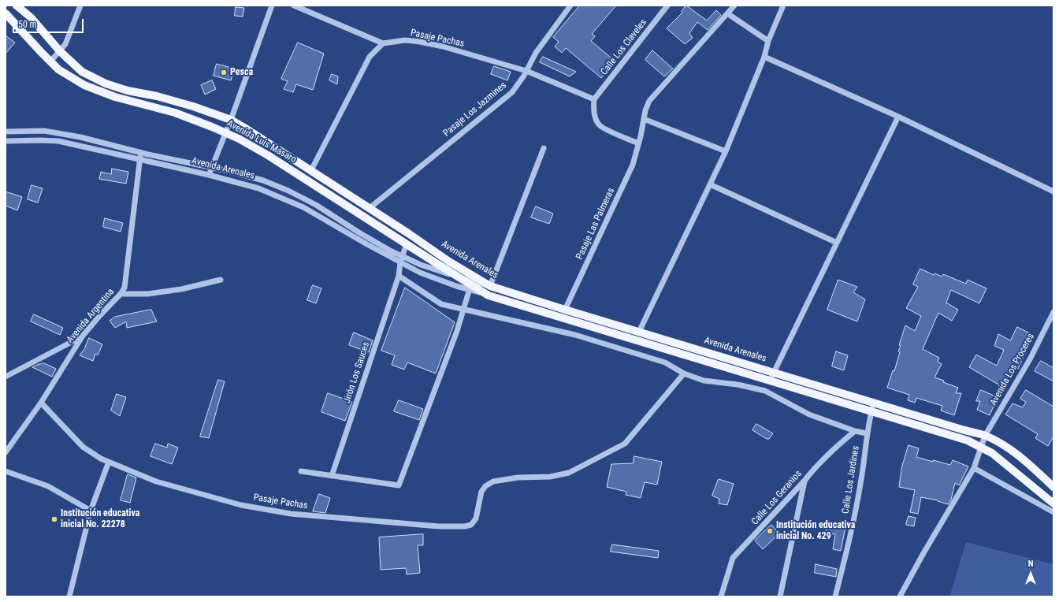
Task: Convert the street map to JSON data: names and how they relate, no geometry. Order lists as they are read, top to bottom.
{
  "streets": {
    "main road": ["Avenida Luis Masaro", "Avenida Arenales"],
    "street": [
      "Pasaje Pachas",
      "Calle Los Claveles",
      "Pasaje Los Jazmines",
      "Pasaje Las Palmeras",
      "Avenida Argentina",
      "Avenida Los Proceres",
      "Jirón Los Sauces",
      "Calle Los Jardines",
      "Calle Los Geranios"
    ]
  },
  "crossings": [
    ["Pasaje Pachas", "Calle Los Claveles"],
    ["Pasaje Pachas", "Pasaje Los Jazmines"],
    ["Pasaje Pachas", "Avenida Argentina"],
    ["Pasaje Los Jazmines", "Avenida Luis Masaro"],
    ["Avenida Luis Masaro", "Avenida Arenales"],
    ["Avenida Luis Masaro", "Avenida Los Proceres"],
    ["Avenida Luis Masaro", "Calle Los Jardines"],
    ["Avenida Arenales", "Pasaje Las Palmeras"],
    ["Avenida Arenales", "Avenida Argentina"],
    ["Avenida Arenales", "Avenida Los Proceres"],
    ["Avenida Arenales", "Jirón Los Sauces"],
    ["Avenida Arenales", "Calle Los Jardines"]
  ],
  "places": ["Pesca", "Institución educativa inicial No. 22278", "Institución educativa inicial No. 429"],
  "scale_bar": "50 m",
  "north": "top"
}
